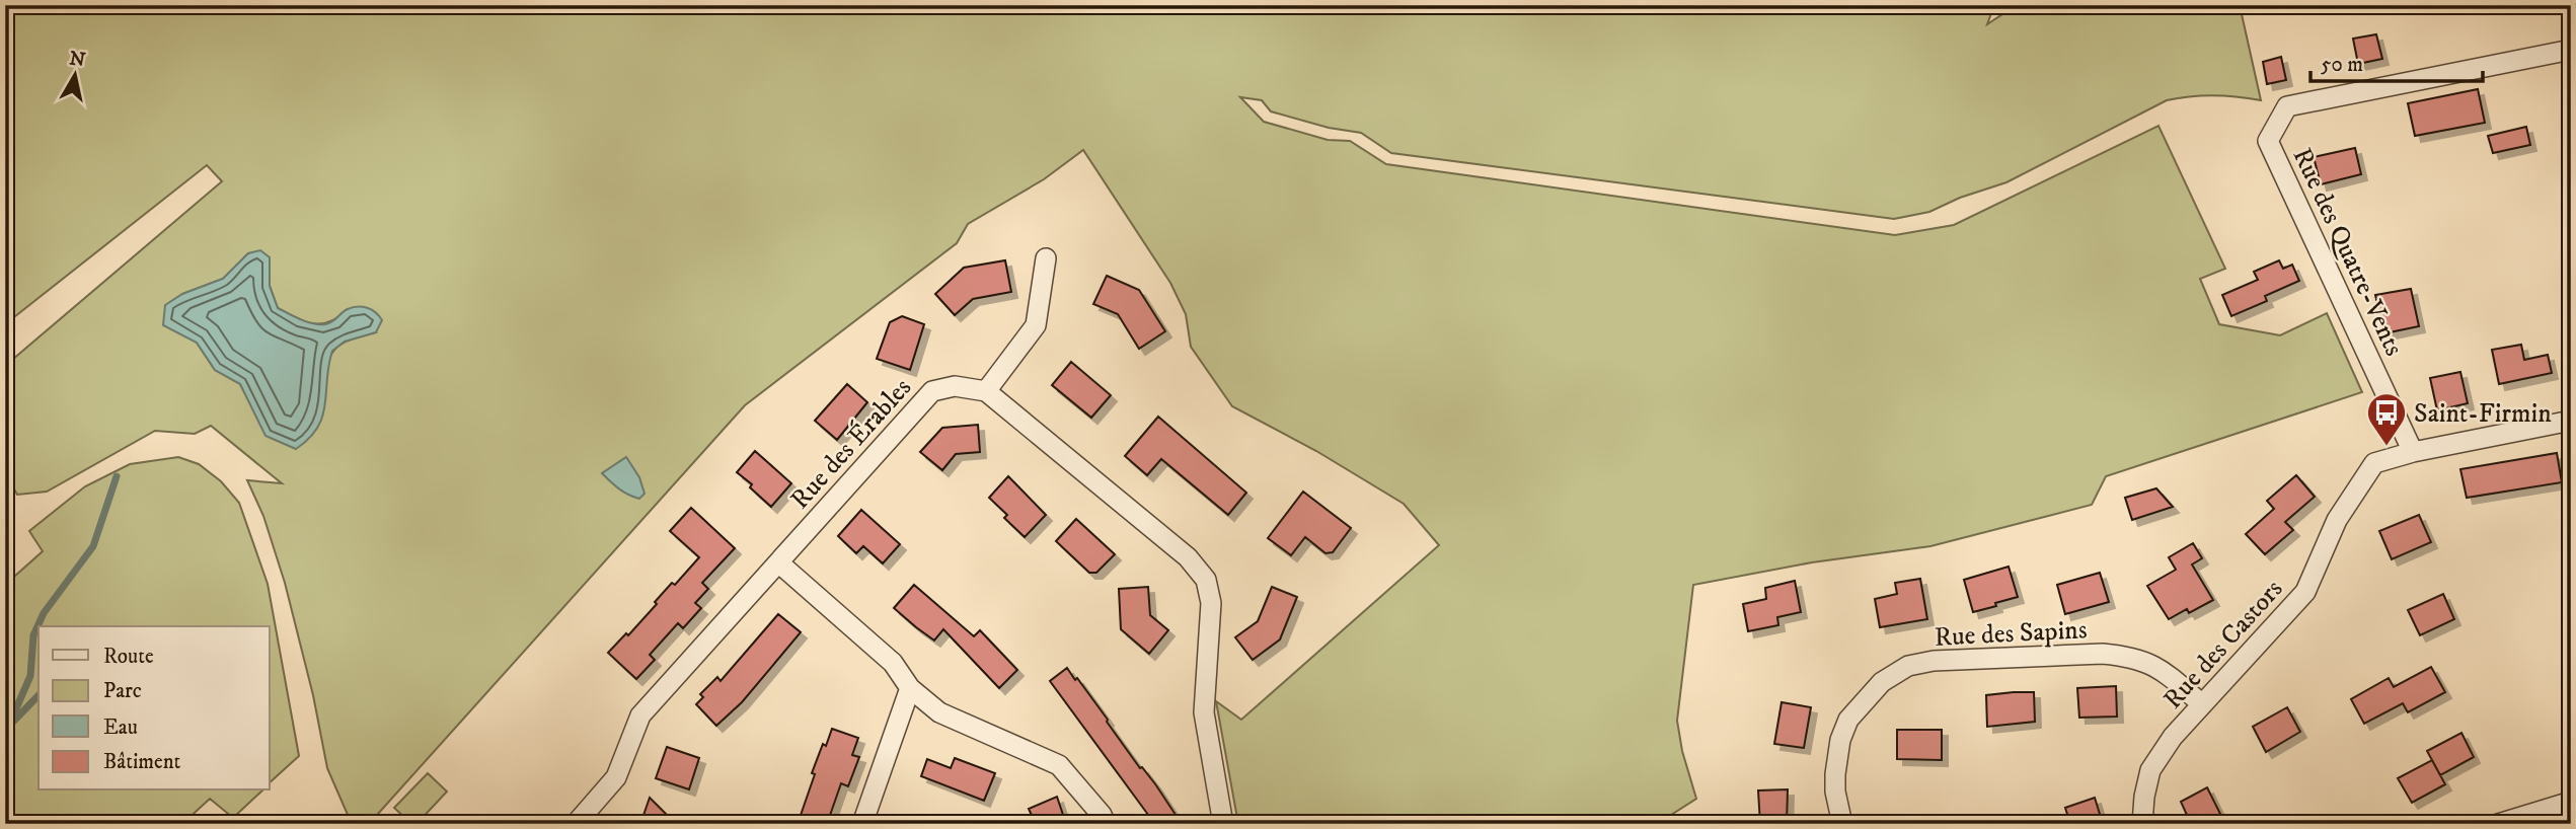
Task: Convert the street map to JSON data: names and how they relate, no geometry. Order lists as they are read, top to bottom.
{
  "streets": {
    "street": [
      "Rue des Quatre-Vents",
      "Rue des Érables",
      "Rue des Sapins",
      "Rue des Castors"
    ]
  },
  "crossings": [
    ["Rue des Quatre-Vents", "Rue des Castors"],
    ["Rue des Sapins", "Rue des Castors"]
  ],
  "places": {
    "bus stop": ["Saint-Firmin"]
  },
  "legend": [
    "Route",
    "Parc",
    "Eau",
    "Bâtiment"
  ],
  "scale_bar": "50 m",
  "north": "top"
}
